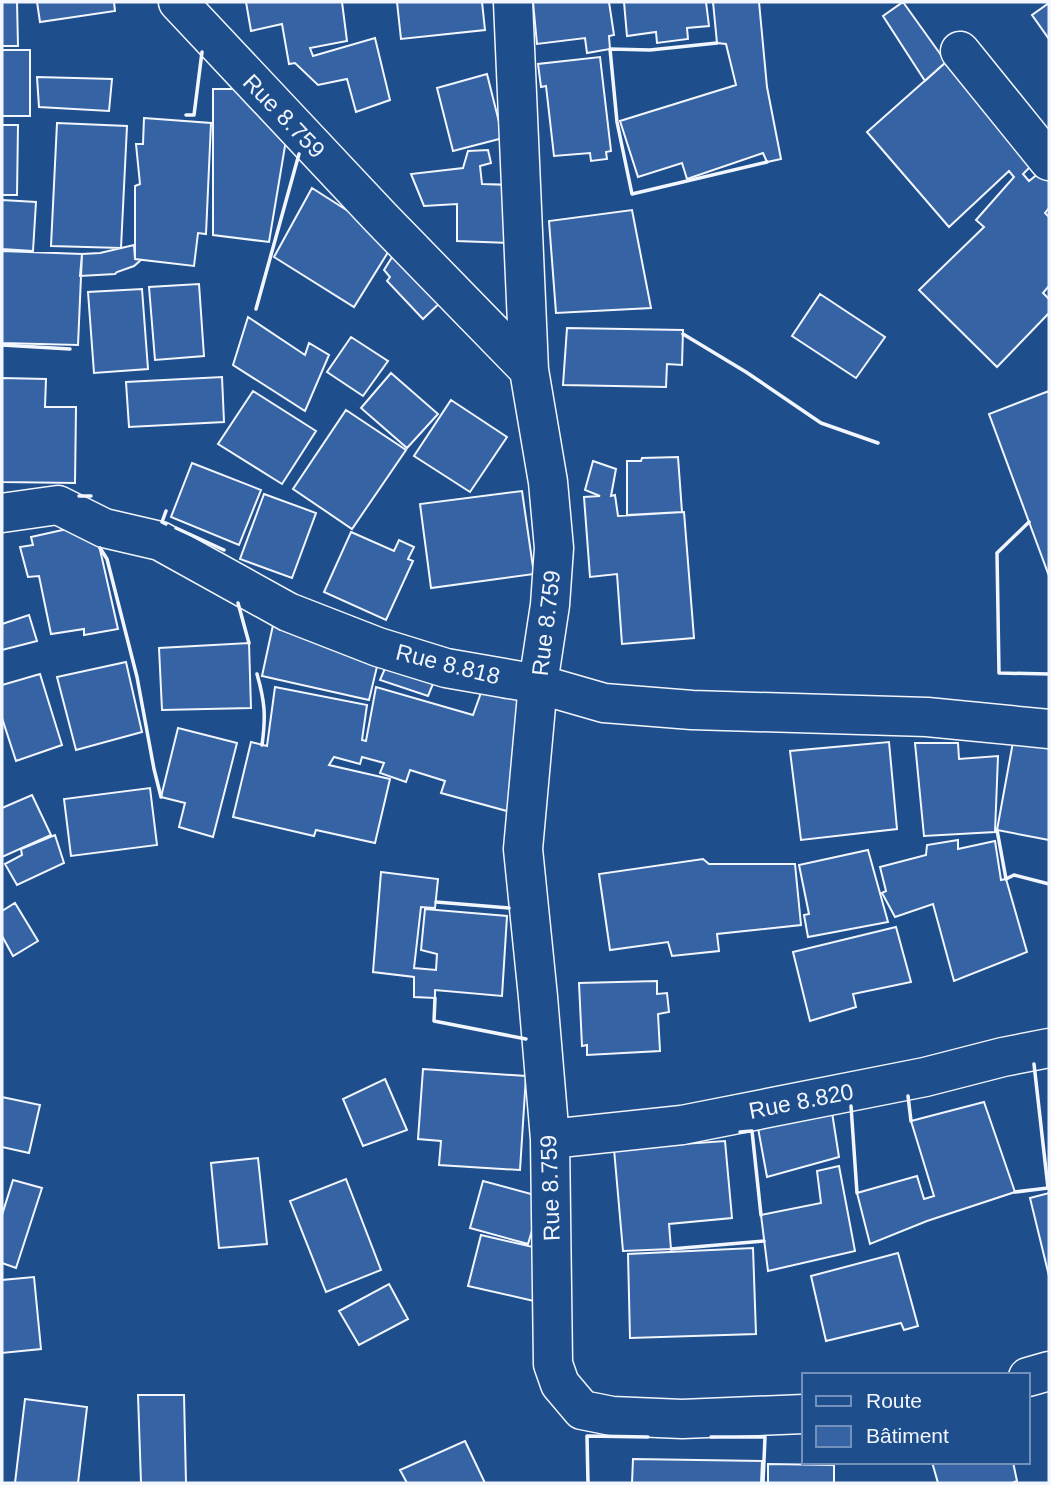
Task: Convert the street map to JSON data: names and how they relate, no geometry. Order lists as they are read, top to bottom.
{
  "streets": {
    "street": ["Rue 8.759", "Rue 8.818", "Rue 8.820"]
  },
  "crossings": [
    ["Rue 8.759", "Rue 8.818"],
    ["Rue 8.759", "Rue 8.820"]
  ],
  "legend": ["Route", "Bâtiment"]
}
